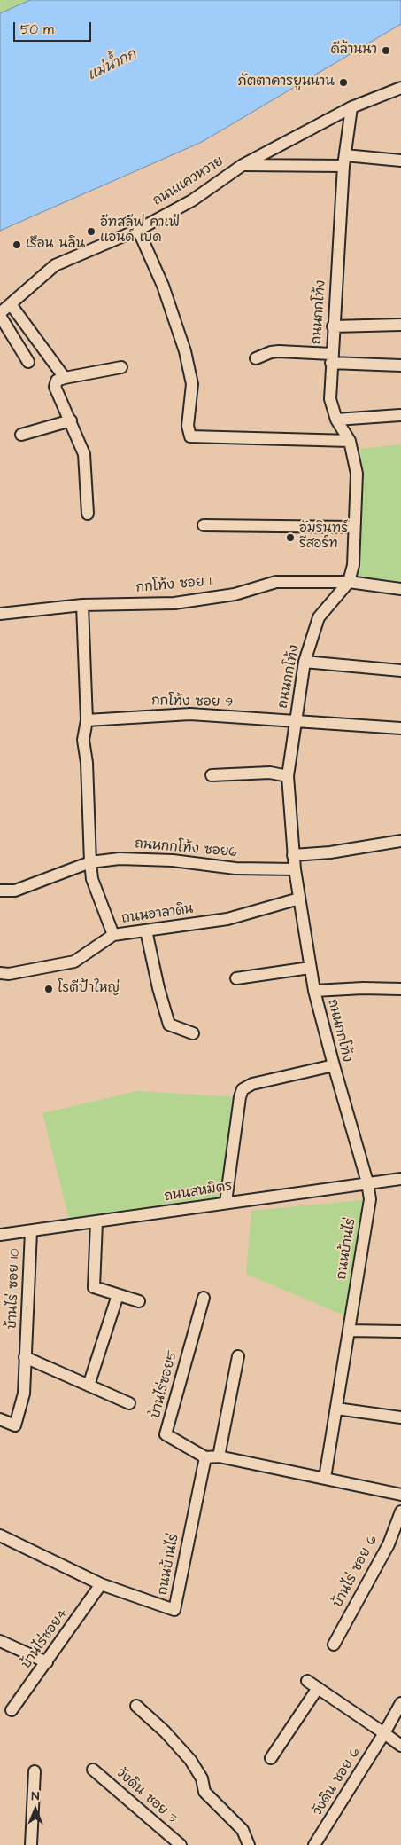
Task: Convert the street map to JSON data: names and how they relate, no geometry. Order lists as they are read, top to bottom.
{
  "streets": {
    "street": [
      "ถนนแควหวาย",
      "ถนนกกโท้ง",
      "กกโท้ง ซอย 11",
      "กกโท้ง ซอย 9",
      "ถนนกกโท้ง ซอย6",
      "ถนนอาลาดิน",
      "ถนนสหมิตร",
      "ถนนบ้านไร่",
      "บ้านไร่ ซอย 10",
      "บ้านไร่ซอย5",
      "บ้านไร่ ซอย 6",
      "บ้านไร่ซอย4",
      "วังดิน ซอย 6",
      "วังดิน ซอย 3"
    ]
  },
  "crossings": [
    ["ถนนแควหวาย", "ถนนกกโท้ง"],
    ["ถนนกกโท้ง", "กกโท้ง ซอย 11"],
    ["ถนนกกโท้ง", "กกโท้ง ซอย 9"],
    ["ถนนกกโท้ง", "ถนนกกโท้ง ซอย6"],
    ["ถนนกกโท้ง", "ถนนอาลาดิน"],
    ["ถนนกกโท้ง", "ถนนสหมิตร"],
    ["ถนนกกโท้ง", "ถนนบ้านไร่"],
    ["ถนนสหมิตร", "ถนนบ้านไร่"],
    ["ถนนสหมิตร", "บ้านไร่ ซอย 10"],
    ["ถนนบ้านไร่", "บ้านไร่ซอย5"],
    ["ถนนบ้านไร่", "บ้านไร่ซอย4"]
  ],
  "water": ["แม่น้ำกก"],
  "places": [
    "ดีล้านนา",
    "ภัตตาคารยูนนาน",
    "อีทสลีฟ คาเฟ่ แอนด์ เบด",
    "เรือน นลิน",
    "อัมรินทร์ รีสอร์ท",
    "โรตีป้าใหญ่"
  ],
  "scale_bar": "50 m",
  "north": "top"
}
